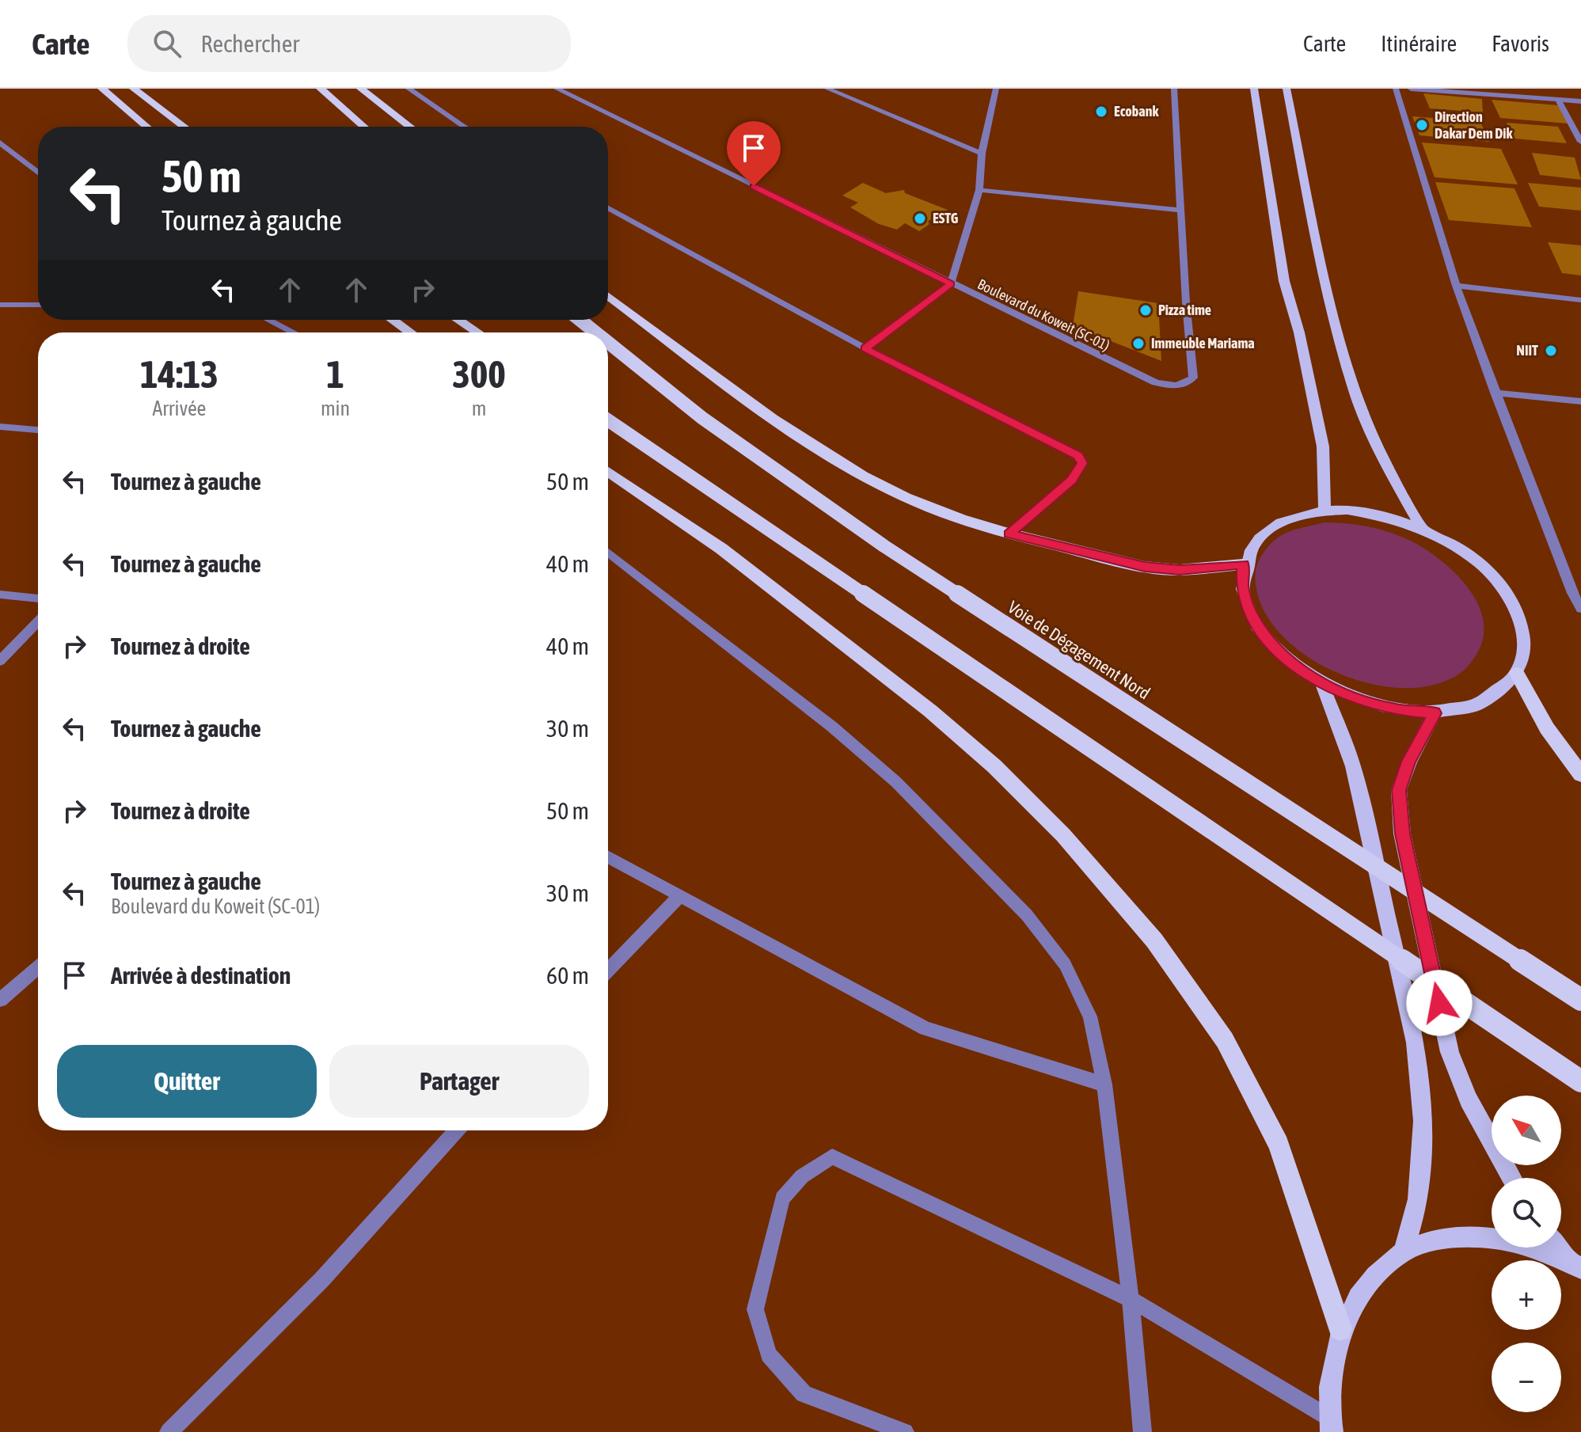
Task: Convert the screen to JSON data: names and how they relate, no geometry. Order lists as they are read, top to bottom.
{
  "streets": {
    "highway": ["Voie de Dégagement Nord"],
    "street": ["Boulevard du Koweit (SC-01)"]
  },
  "places": [
    "Ecobank",
    "Direction Dakar Dem Dik",
    "ESTG",
    "Pizza time",
    "Immeuble Mariama",
    "NIIT"
  ],
  "north": "top left",
  "page": {
    "header": "Carte",
    "search": "Rechercher",
    "nav": ["Carte", "Itinéraire", "Favoris"],
    "turn": ["50 m", "Tournez à gauche"],
    "eta": [
      "14:13",
      "Arrivée",
      "1",
      "min",
      "300",
      "m"
    ],
    "list": [
      {
        "name": "Tournez à gauche",
        "value": "50 m"
      },
      {
        "name": "Tournez à gauche",
        "value": "40 m"
      },
      {
        "name": "Tournez à droite",
        "value": "40 m"
      },
      {
        "name": "Tournez à gauche",
        "value": "30 m"
      },
      {
        "name": "Tournez à droite",
        "value": "50 m"
      },
      {
        "name": "Tournez à gauche",
        "note": "Boulevard du Koweit (SC-01)",
        "value": "30 m"
      },
      {
        "name": "Arrivée à destination",
        "value": "60 m"
      }
    ],
    "buttons": ["Quitter", "Partager"],
    "map_buttons": ["+", "−"]
  }
}
